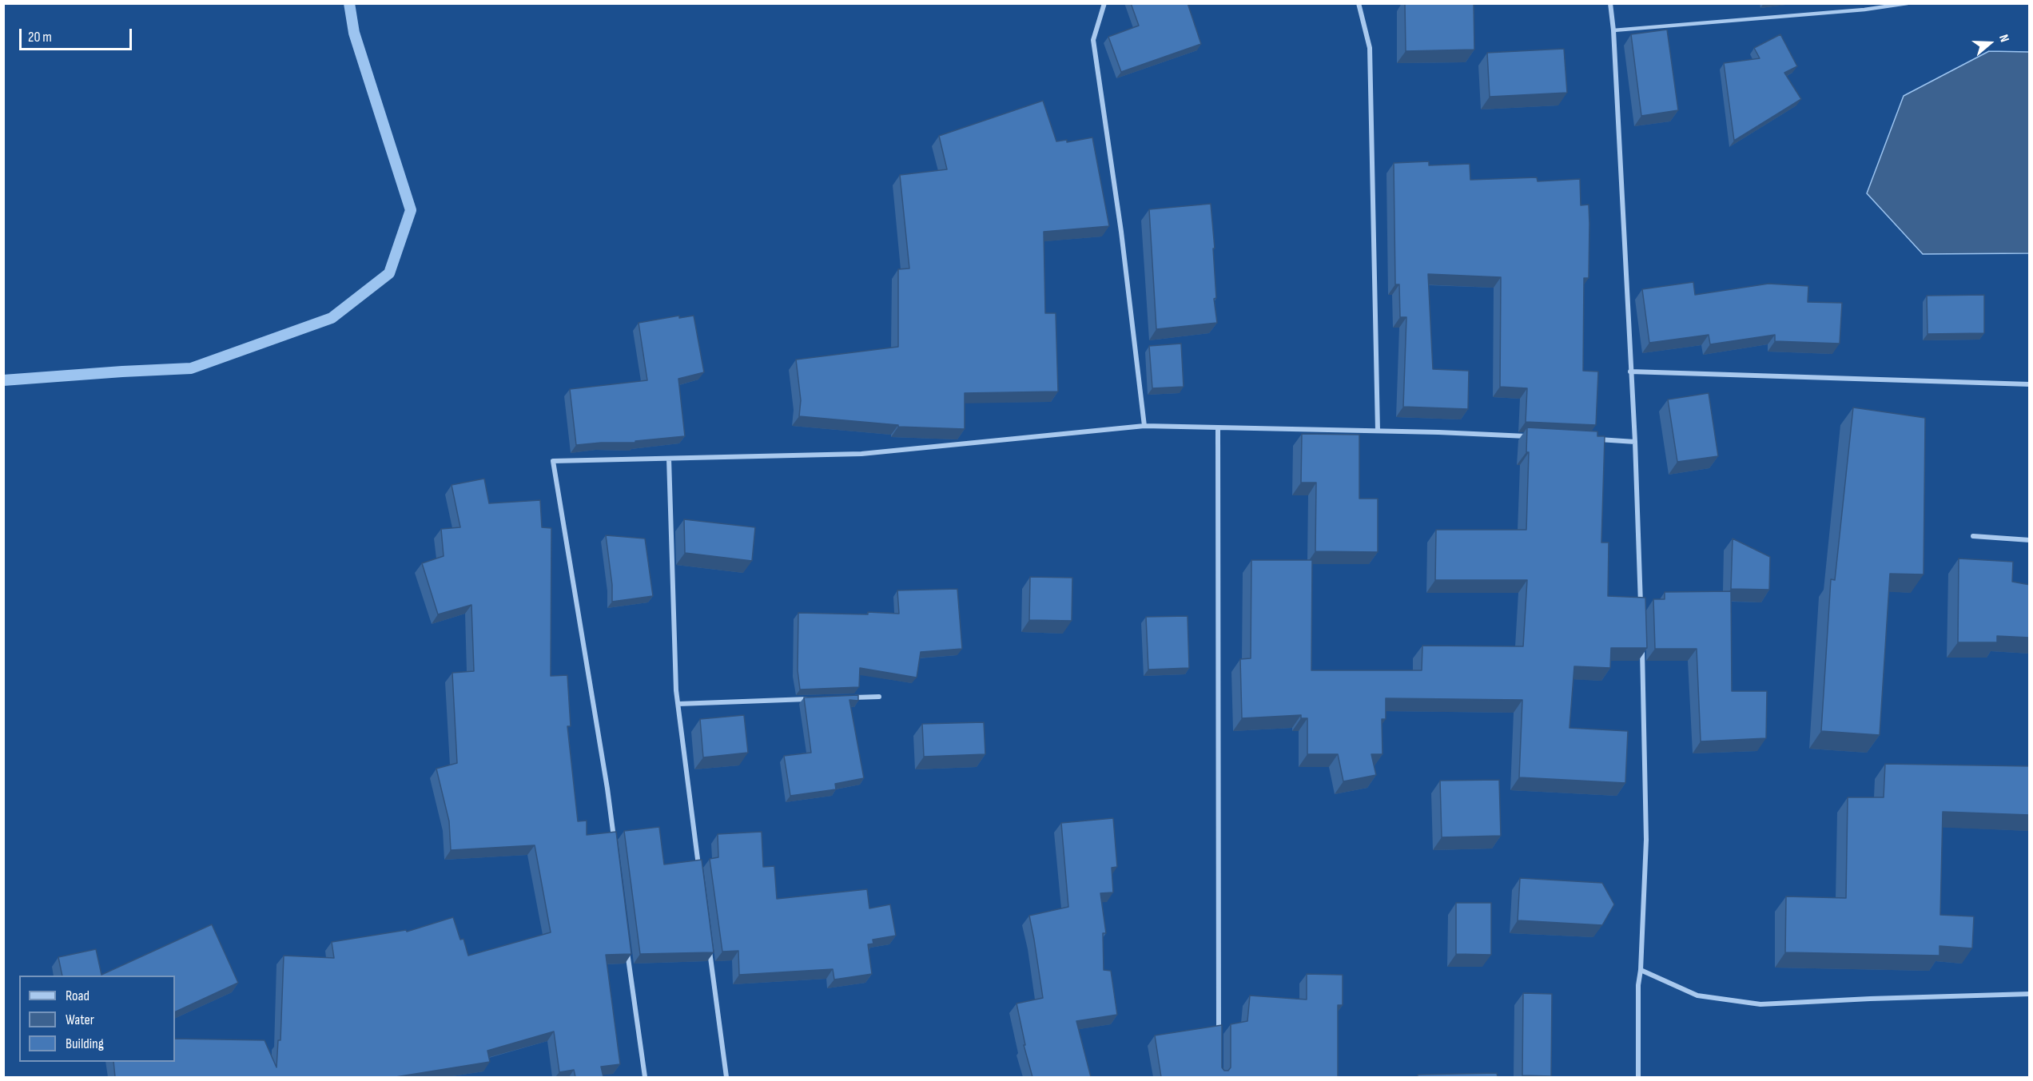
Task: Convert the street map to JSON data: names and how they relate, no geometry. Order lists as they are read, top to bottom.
{
  "legend": ["Road", "Water", "Building"],
  "scale_bar": "20 m",
  "north": "right"
}
